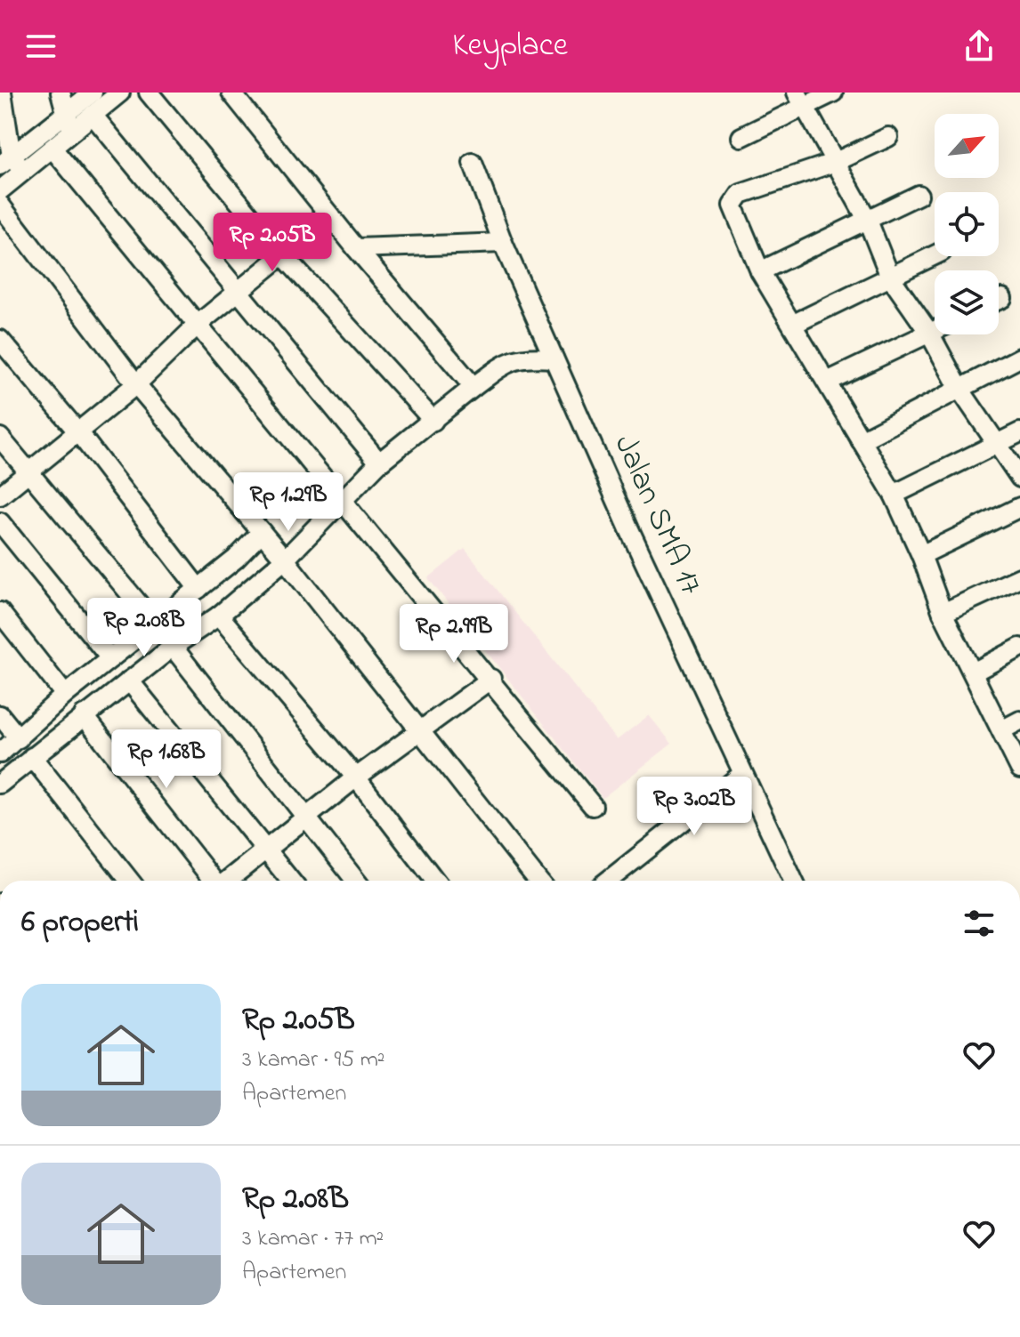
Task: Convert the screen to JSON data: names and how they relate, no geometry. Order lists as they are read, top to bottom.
{
  "streets": {
    "street": ["Jalan SMA 17"]
  },
  "north": "top right",
  "page": {
    "header": "Keyplace",
    "price": [
      "Rp 2.05B",
      "Rp 1.29B",
      "Rp 2.08B",
      "Rp 2.99B",
      "Rp 1.68B",
      "Rp 3.02B"
    ],
    "heading": "6 properti",
    "list": [
      {
        "name": "Rp 2.05B",
        "note": "3 kamar · 95 m² · Apartemen"
      },
      {
        "name": "Rp 2.08B",
        "note": "3 kamar · 77 m² · Apartemen"
      }
    ]
  }
}
